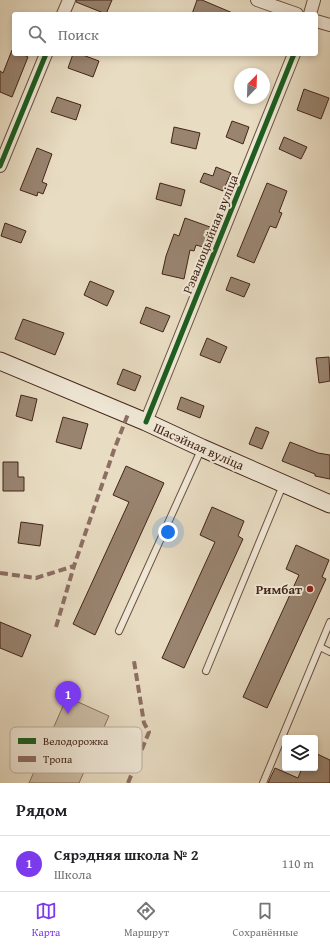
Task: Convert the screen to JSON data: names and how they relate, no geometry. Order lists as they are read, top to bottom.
{
  "streets": {
    "main road": ["Шасэйная вуліца"],
    "street": ["Рэвалюцыйная вуліца"]
  },
  "crossings": [
    ["Рэвалюцыйная вуліца", "Шасэйная вуліца"]
  ],
  "places": ["Римбат"],
  "legend": ["Велодорожка", "Тропа"],
  "north": "top right",
  "page": {
    "search": "Поиск",
    "pins": "1",
    "heading": "Рядом",
    "list": [
      {
        "mark": "1",
        "name": "Сярэдняя школа № 2",
        "note": "Школа",
        "value": "110 m"
      }
    ],
    "nav": ["Карта", "Маршрут", "Сохранённые"]
  }
}
